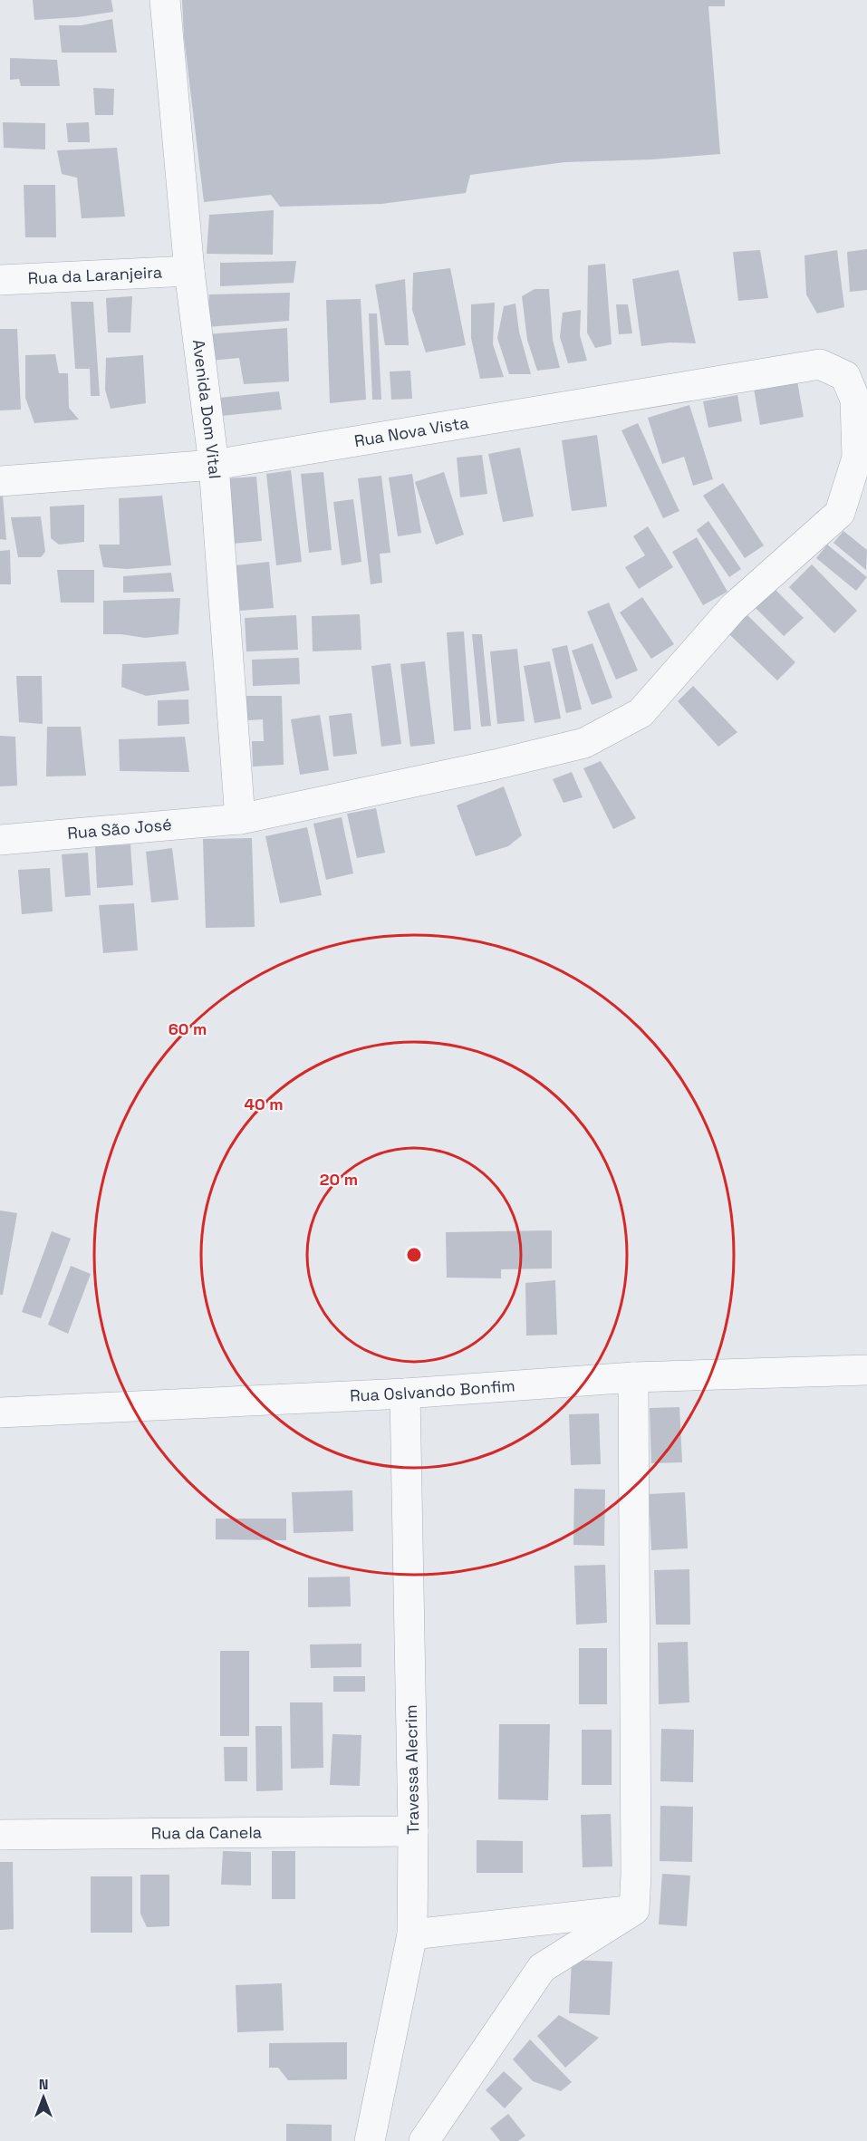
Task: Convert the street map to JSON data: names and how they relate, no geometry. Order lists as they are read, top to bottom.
{
  "streets": {
    "street": [
      "Rua da Laranjeira",
      "Avenida Dom Vital",
      "Rua Nova Vista",
      "Rua São José",
      "Rua Oslvando Bonfim",
      "Travessa Alecrim",
      "Rua da Canela"
    ]
  },
  "crossings": [
    ["Rua da Laranjeira", "Avenida Dom Vital"],
    ["Avenida Dom Vital", "Rua Nova Vista"],
    ["Avenida Dom Vital", "Rua São José"],
    ["Rua Nova Vista", "Rua São José"],
    ["Rua Oslvando Bonfim", "Travessa Alecrim"],
    ["Travessa Alecrim", "Rua da Canela"]
  ],
  "north": "top",
  "rings": ["60 m", "40 m", "20 m"]
}
